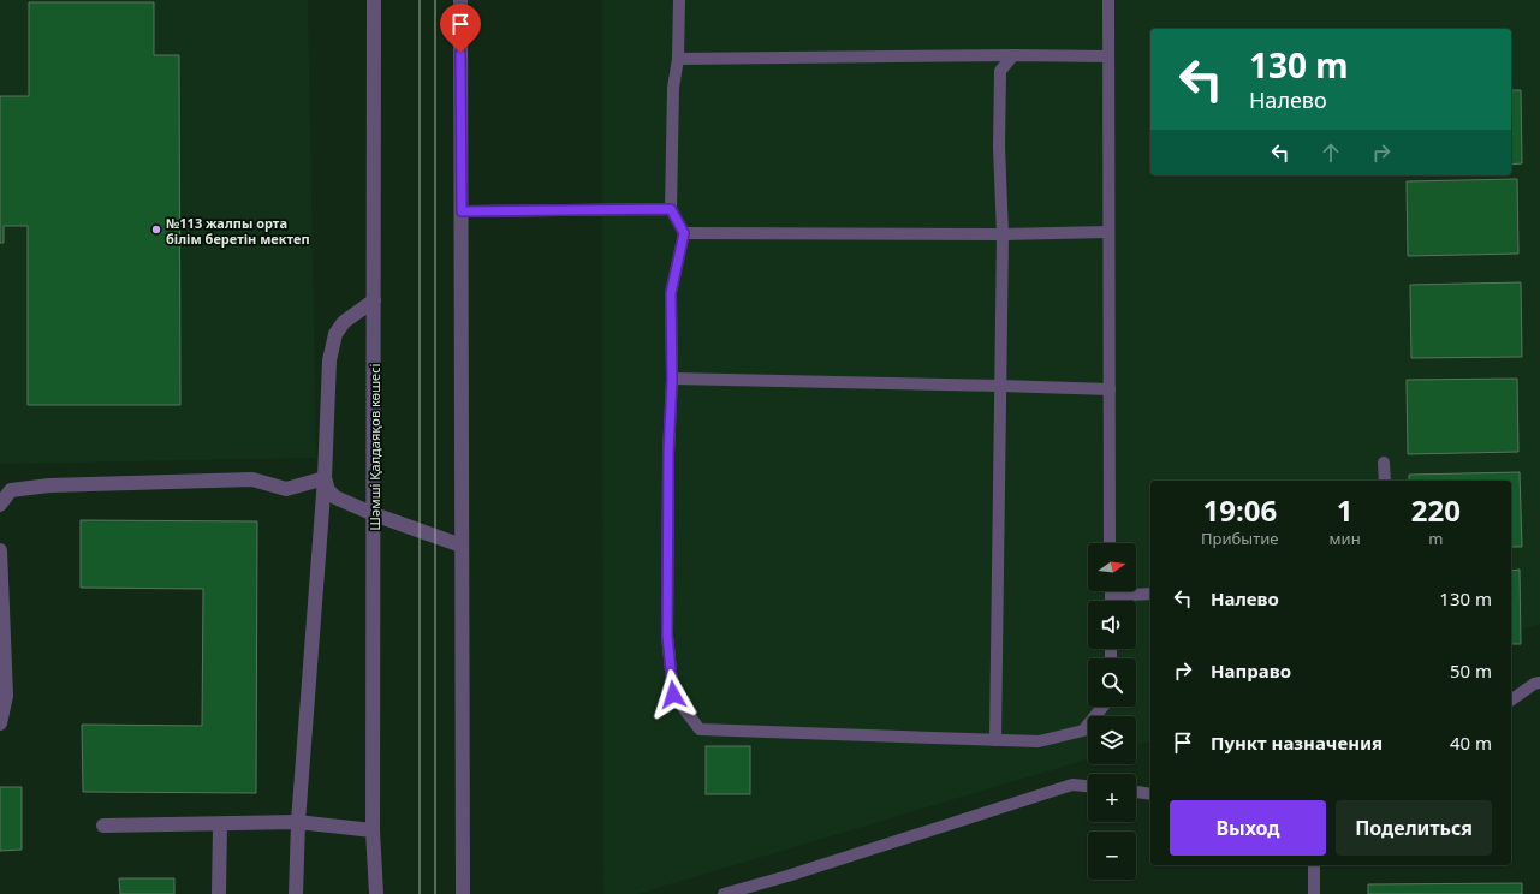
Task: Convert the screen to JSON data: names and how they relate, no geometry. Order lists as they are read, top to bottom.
{
  "streets": {
    "street": ["Шәмші Қалдаяқов көшесі"]
  },
  "places": ["№113 жалпы орта білім беретін мектеп"],
  "north": "right",
  "page": {
    "turn": ["130 m", "Налево"],
    "eta": [
      "19:06",
      "Прибытие",
      "1",
      "мин",
      "220",
      "m"
    ],
    "map_buttons": ["+", "−"],
    "list": [
      {
        "name": "Налево",
        "value": "130 m"
      },
      {
        "name": "Направо",
        "value": "50 m"
      },
      {
        "name": "Пункт назначения",
        "value": "40 m"
      }
    ],
    "buttons": ["Выход", "Поделиться"]
  }
}
